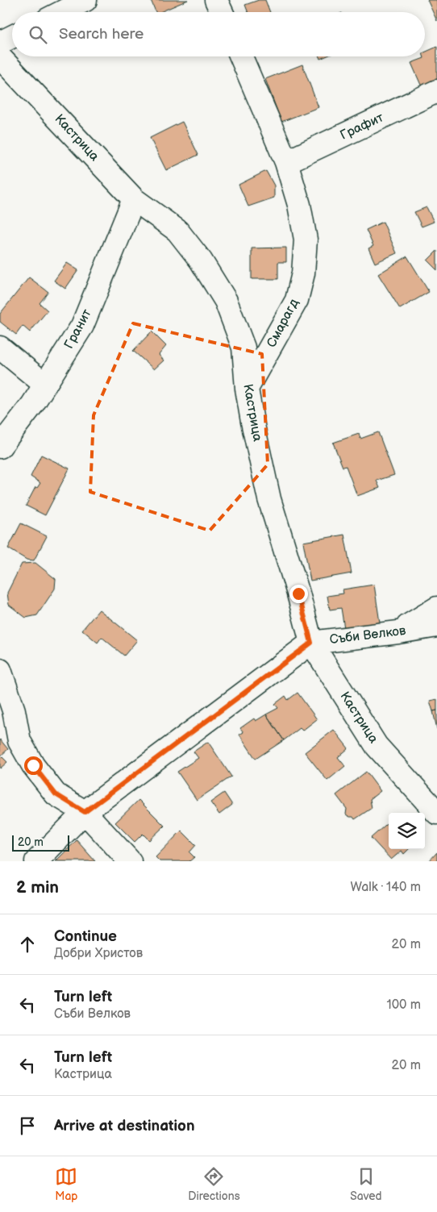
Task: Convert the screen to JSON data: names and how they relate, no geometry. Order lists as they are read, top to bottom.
{
  "streets": {
    "street": [
      "Графит",
      "Кастрица",
      "Смарагд",
      "Гранит",
      "Съби Велков"
    ]
  },
  "crossings": [
    ["Графит", "Смарагд"],
    ["Кастрица", "Смарагд"],
    ["Кастрица", "Гранит"],
    ["Кастрица", "Съби Велков"]
  ],
  "scale_bar": "20 m",
  "page": {
    "search": "Search here",
    "scale": "20 m",
    "heading": ["2 min", "Walk · 140 m"],
    "list": [
      ["Continue", "Добри Христов", "20 m"],
      ["Turn left", "Съби Велков", "100 m"],
      ["Turn left", "Кастрица", "20 m"],
      "Arrive at destination"
    ],
    "nav": ["Map", "Directions", "Saved"]
  }
}
